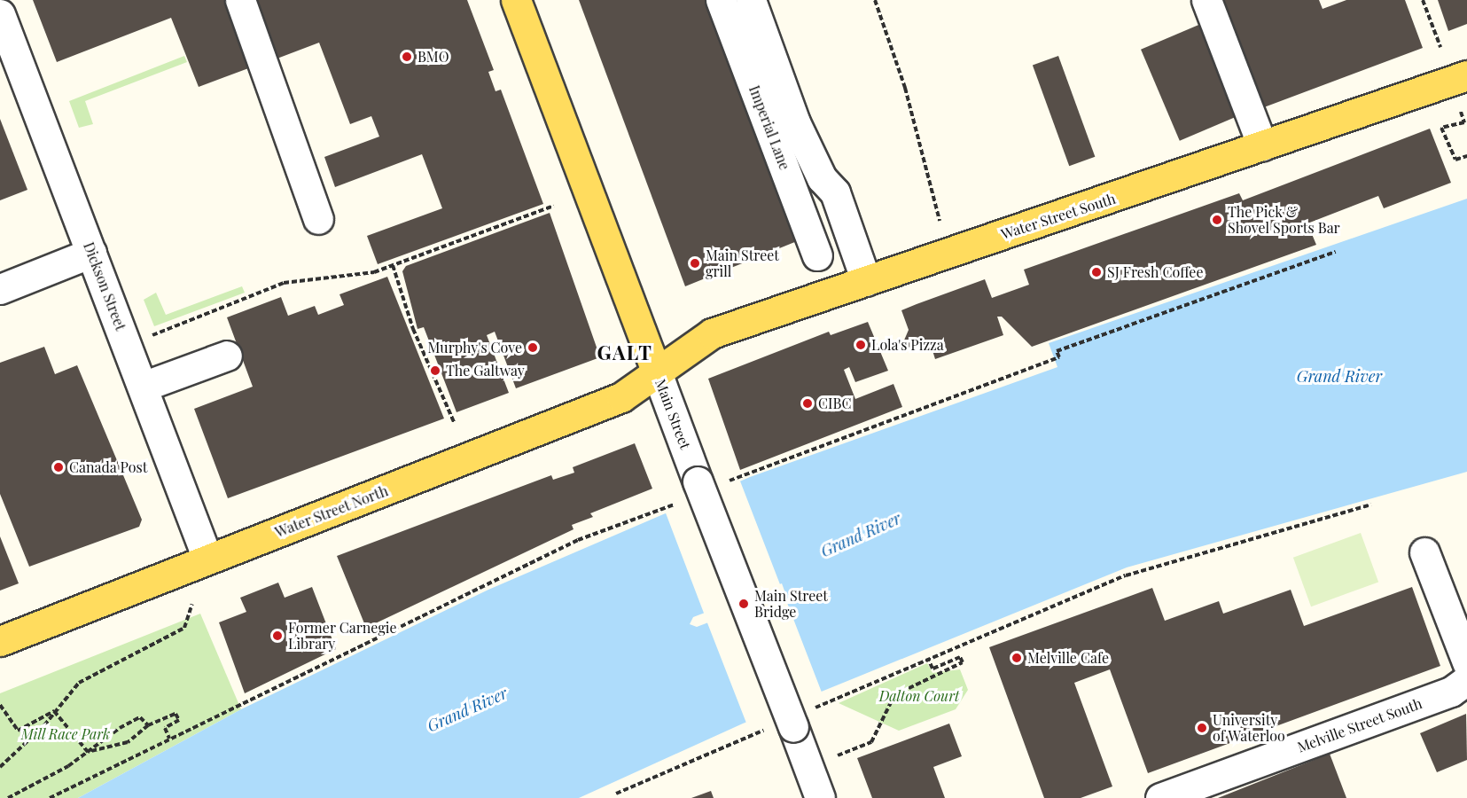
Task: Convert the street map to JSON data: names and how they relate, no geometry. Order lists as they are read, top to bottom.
{
  "streets": {
    "main road": ["Water Street South", "Main Street", "Water Street North"],
    "street": ["Imperial Lane", "Dickson Street", "Melville Street South"]
  },
  "crossings": [
    ["Water Street South", "Main Street"],
    ["Water Street South", "Water Street North"],
    ["Dickson Street", "Water Street North"],
    ["Main Street", "Water Street North"]
  ],
  "districts": ["GALT"],
  "water": ["Grand River"],
  "parks": ["Dalton Court", "Mill Race Park"],
  "places": [
    "BMO",
    "The Pick & Shovel Sports Bar",
    "Main Street grill",
    "SJ Fresh Coffee",
    "Lola's Pizza",
    "Murphy's Cove",
    "The Galtway",
    "CIBC",
    "Canada Post",
    "Main Street Bridge",
    "Former Carnegie Library",
    "Melville Cafe",
    "University of Waterloo"
  ]
}
